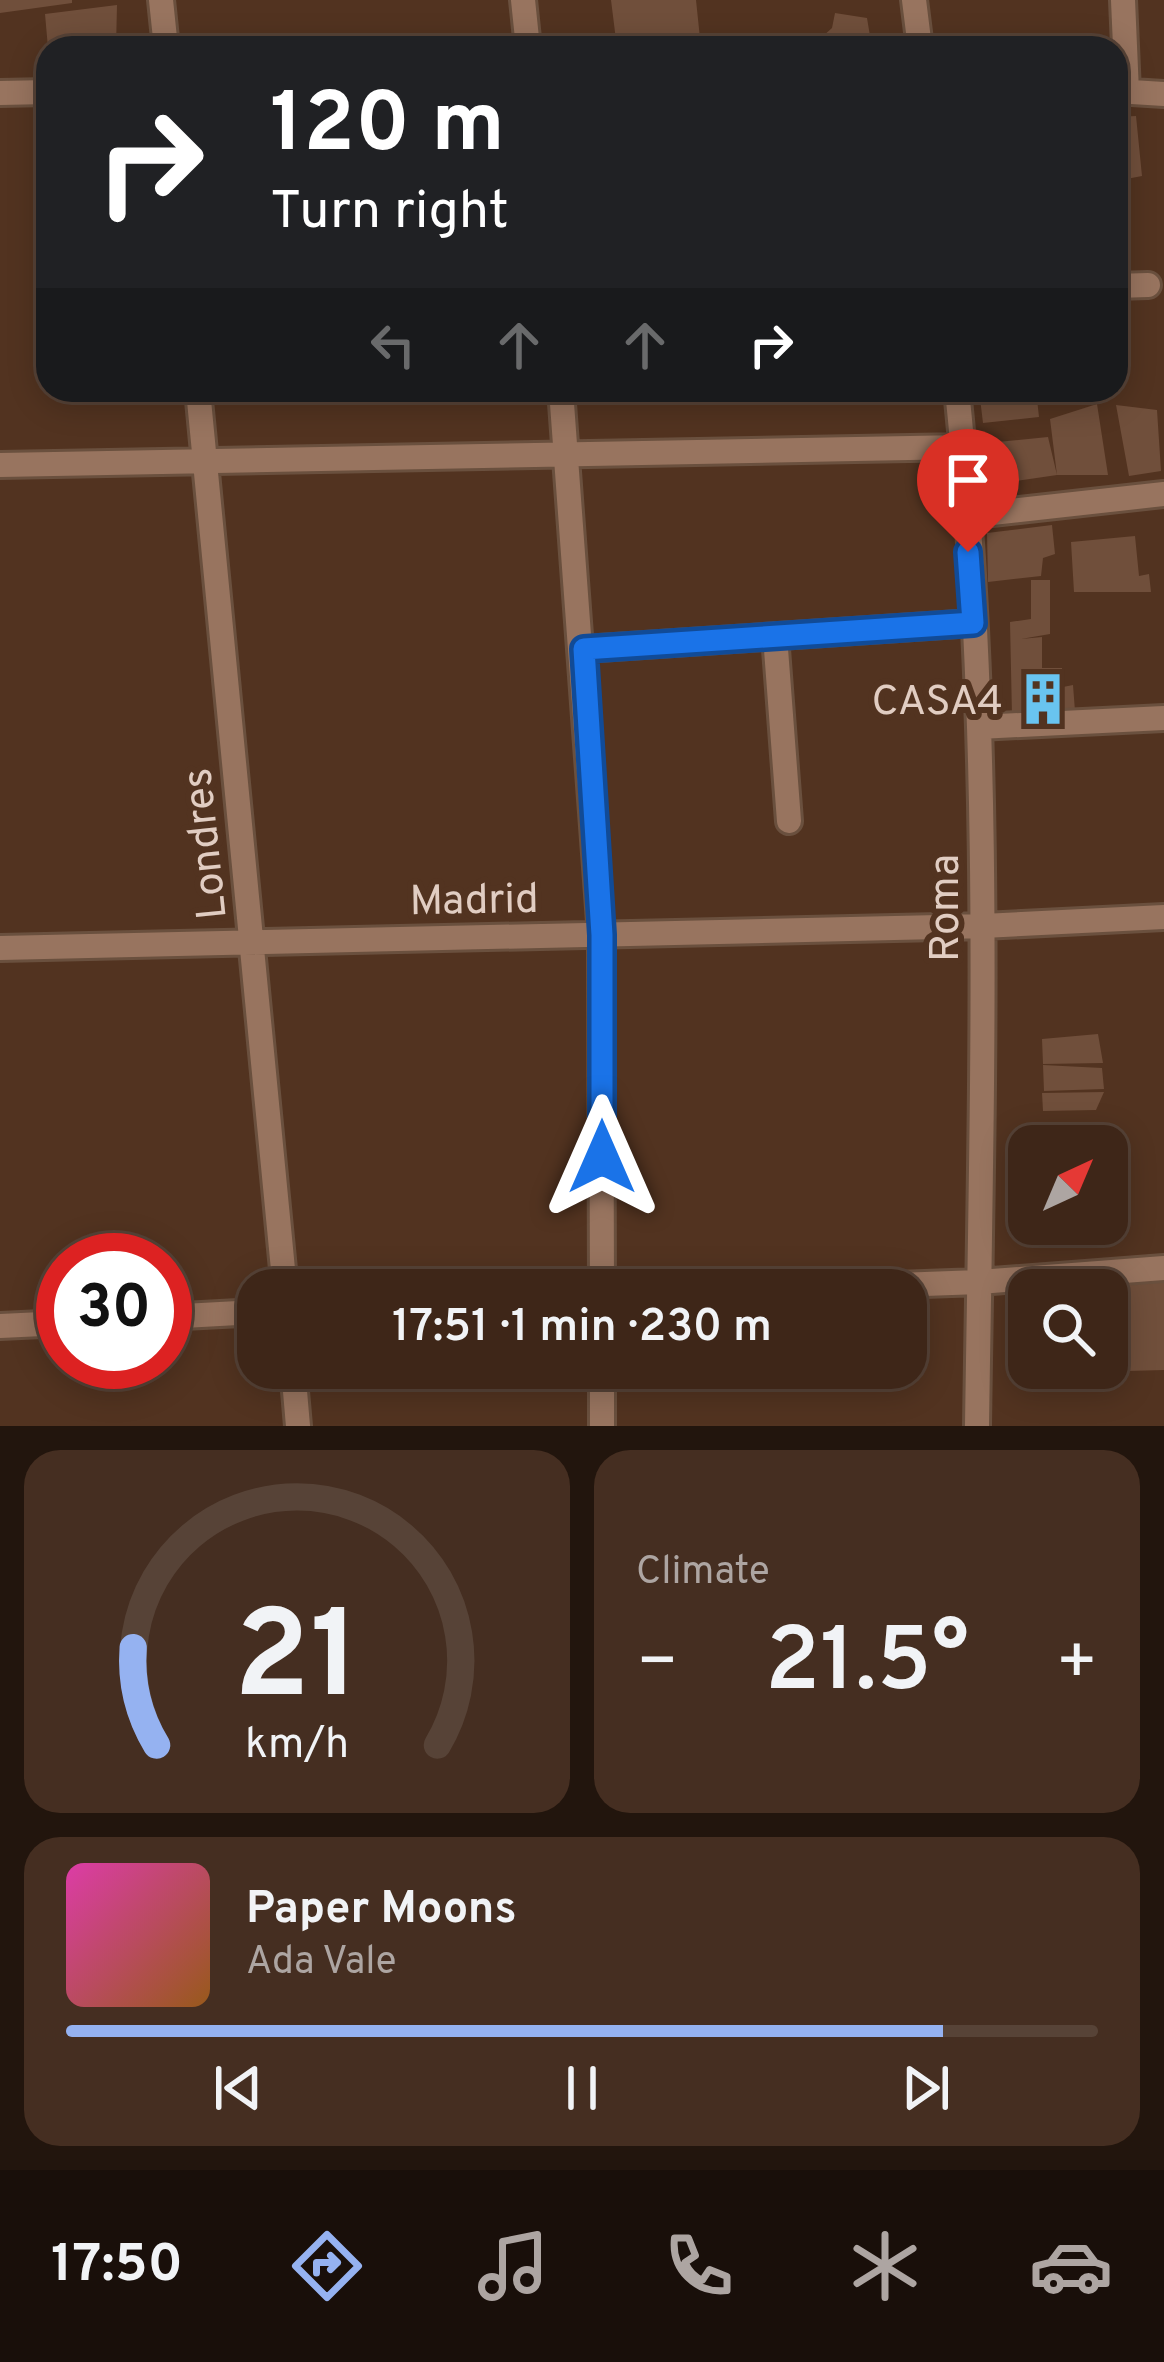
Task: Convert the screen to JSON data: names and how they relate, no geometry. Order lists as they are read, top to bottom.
{
  "streets": {
    "street": ["Londres", "Madrid", "Roma"]
  },
  "crossings": [
    ["Londres", "Madrid"],
    ["Madrid", "Roma"]
  ],
  "places": {
    "building": ["CASA4"]
  },
  "north": "top right",
  "page": {
    "turn": ["120 m", "Turn right"],
    "limit": "30",
    "trip": "17:51 · 1 min · 230 m",
    "tile": "Climate",
    "heat": ["−", "21.5°", "+"],
    "song": ["Paper Moons", "Ada Vale"],
    "tabs": "17:50",
    "gauge": ["21", "km/h"]
  }
}
